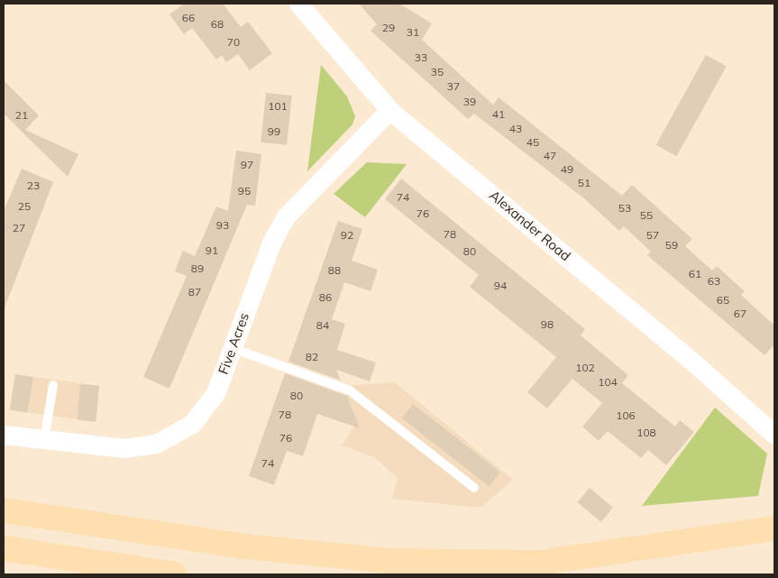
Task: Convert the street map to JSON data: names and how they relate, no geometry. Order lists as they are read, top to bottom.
{
  "streets": {
    "street": ["Alexander Road", "Five Acres"]
  },
  "crossings": [
    ["Alexander Road", "Five Acres"]
  ],
  "house_numbers": [
    "66",
    "68",
    "29",
    "31",
    "70",
    "33",
    "35",
    "37",
    "39",
    "101",
    "41",
    "21",
    "43",
    "99",
    "45",
    "47",
    "97",
    "49",
    "51",
    "23",
    "95",
    "74",
    "25",
    "53",
    "76",
    "55",
    "93",
    "27",
    "78",
    "92",
    "57",
    "59",
    "91",
    "80",
    "89",
    "88",
    "61",
    "63",
    "94",
    "87",
    "86",
    "65",
    "67",
    "98",
    "84",
    "82",
    "102",
    "104",
    "80",
    "78",
    "106",
    "108",
    "76",
    "74"
  ]
}
